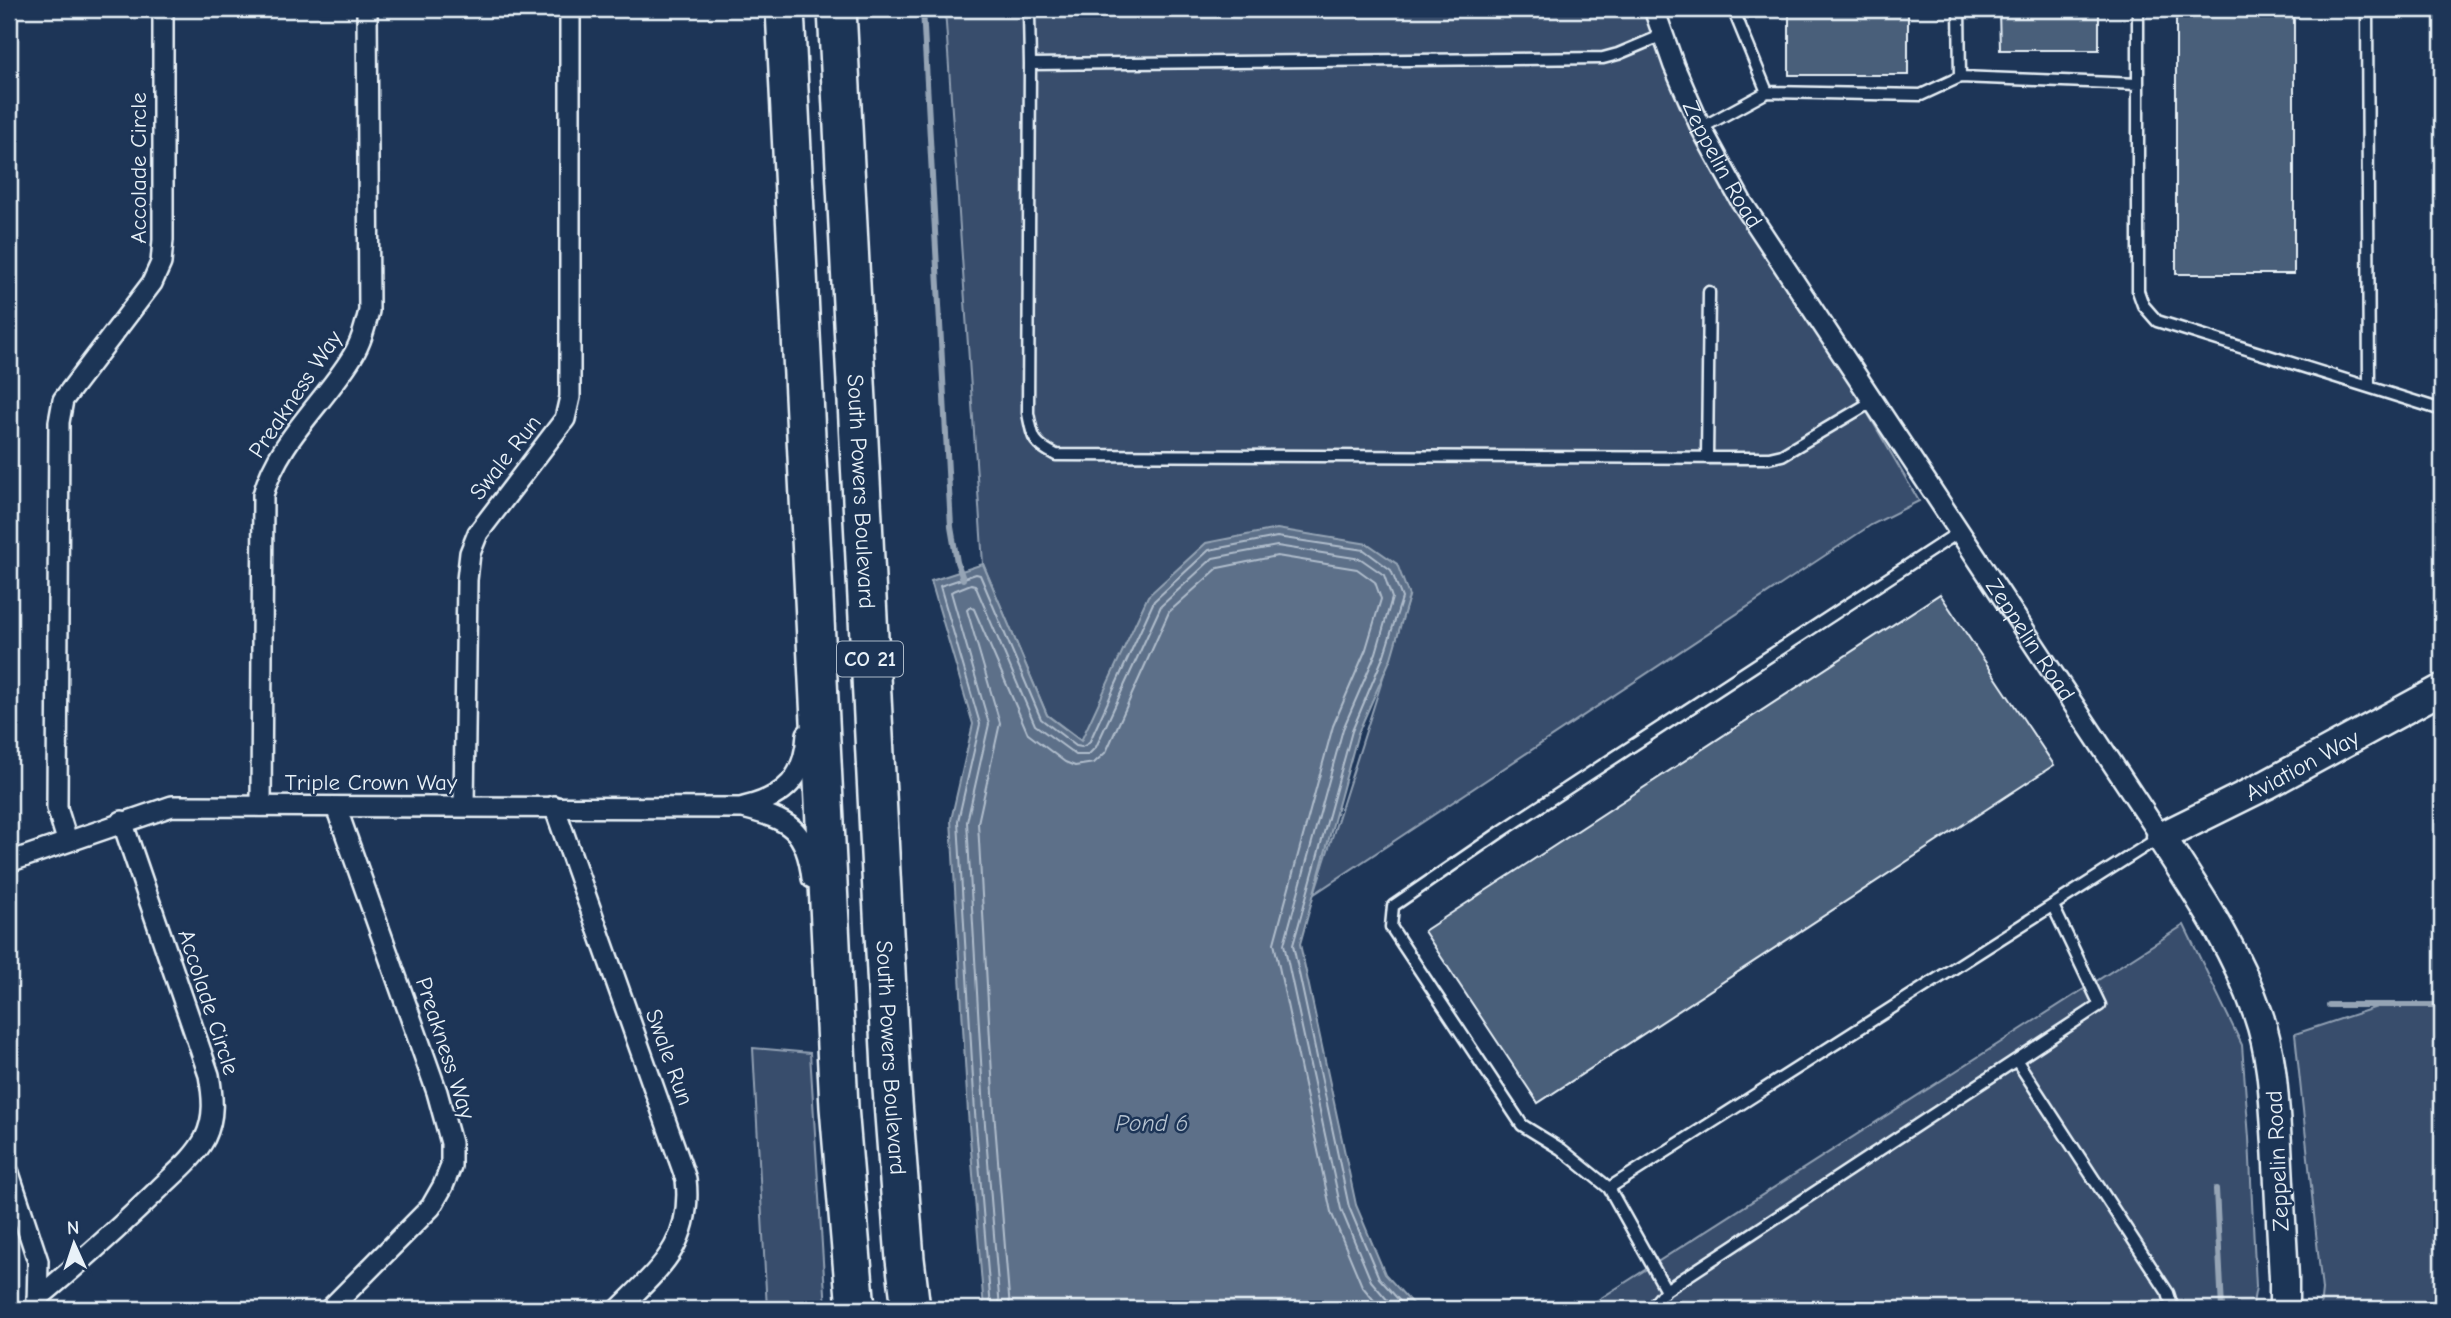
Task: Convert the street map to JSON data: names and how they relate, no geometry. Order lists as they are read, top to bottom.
{
  "streets": {
    "highway": ["South Powers Boulevard", "CO 21"],
    "street": [
      "Zeppelin Road",
      "Accolade Circle",
      "Preakness Way",
      "Swale Run",
      "Aviation Way",
      "Triple Crown Way"
    ]
  },
  "crossings": [
    ["Zeppelin Road", "Aviation Way"],
    ["Accolade Circle", "Triple Crown Way"],
    ["Preakness Way", "Triple Crown Way"],
    ["Swale Run", "Triple Crown Way"],
    ["CO 21", "Triple Crown Way"]
  ],
  "water": ["Pond 6"],
  "north": "top"
}
